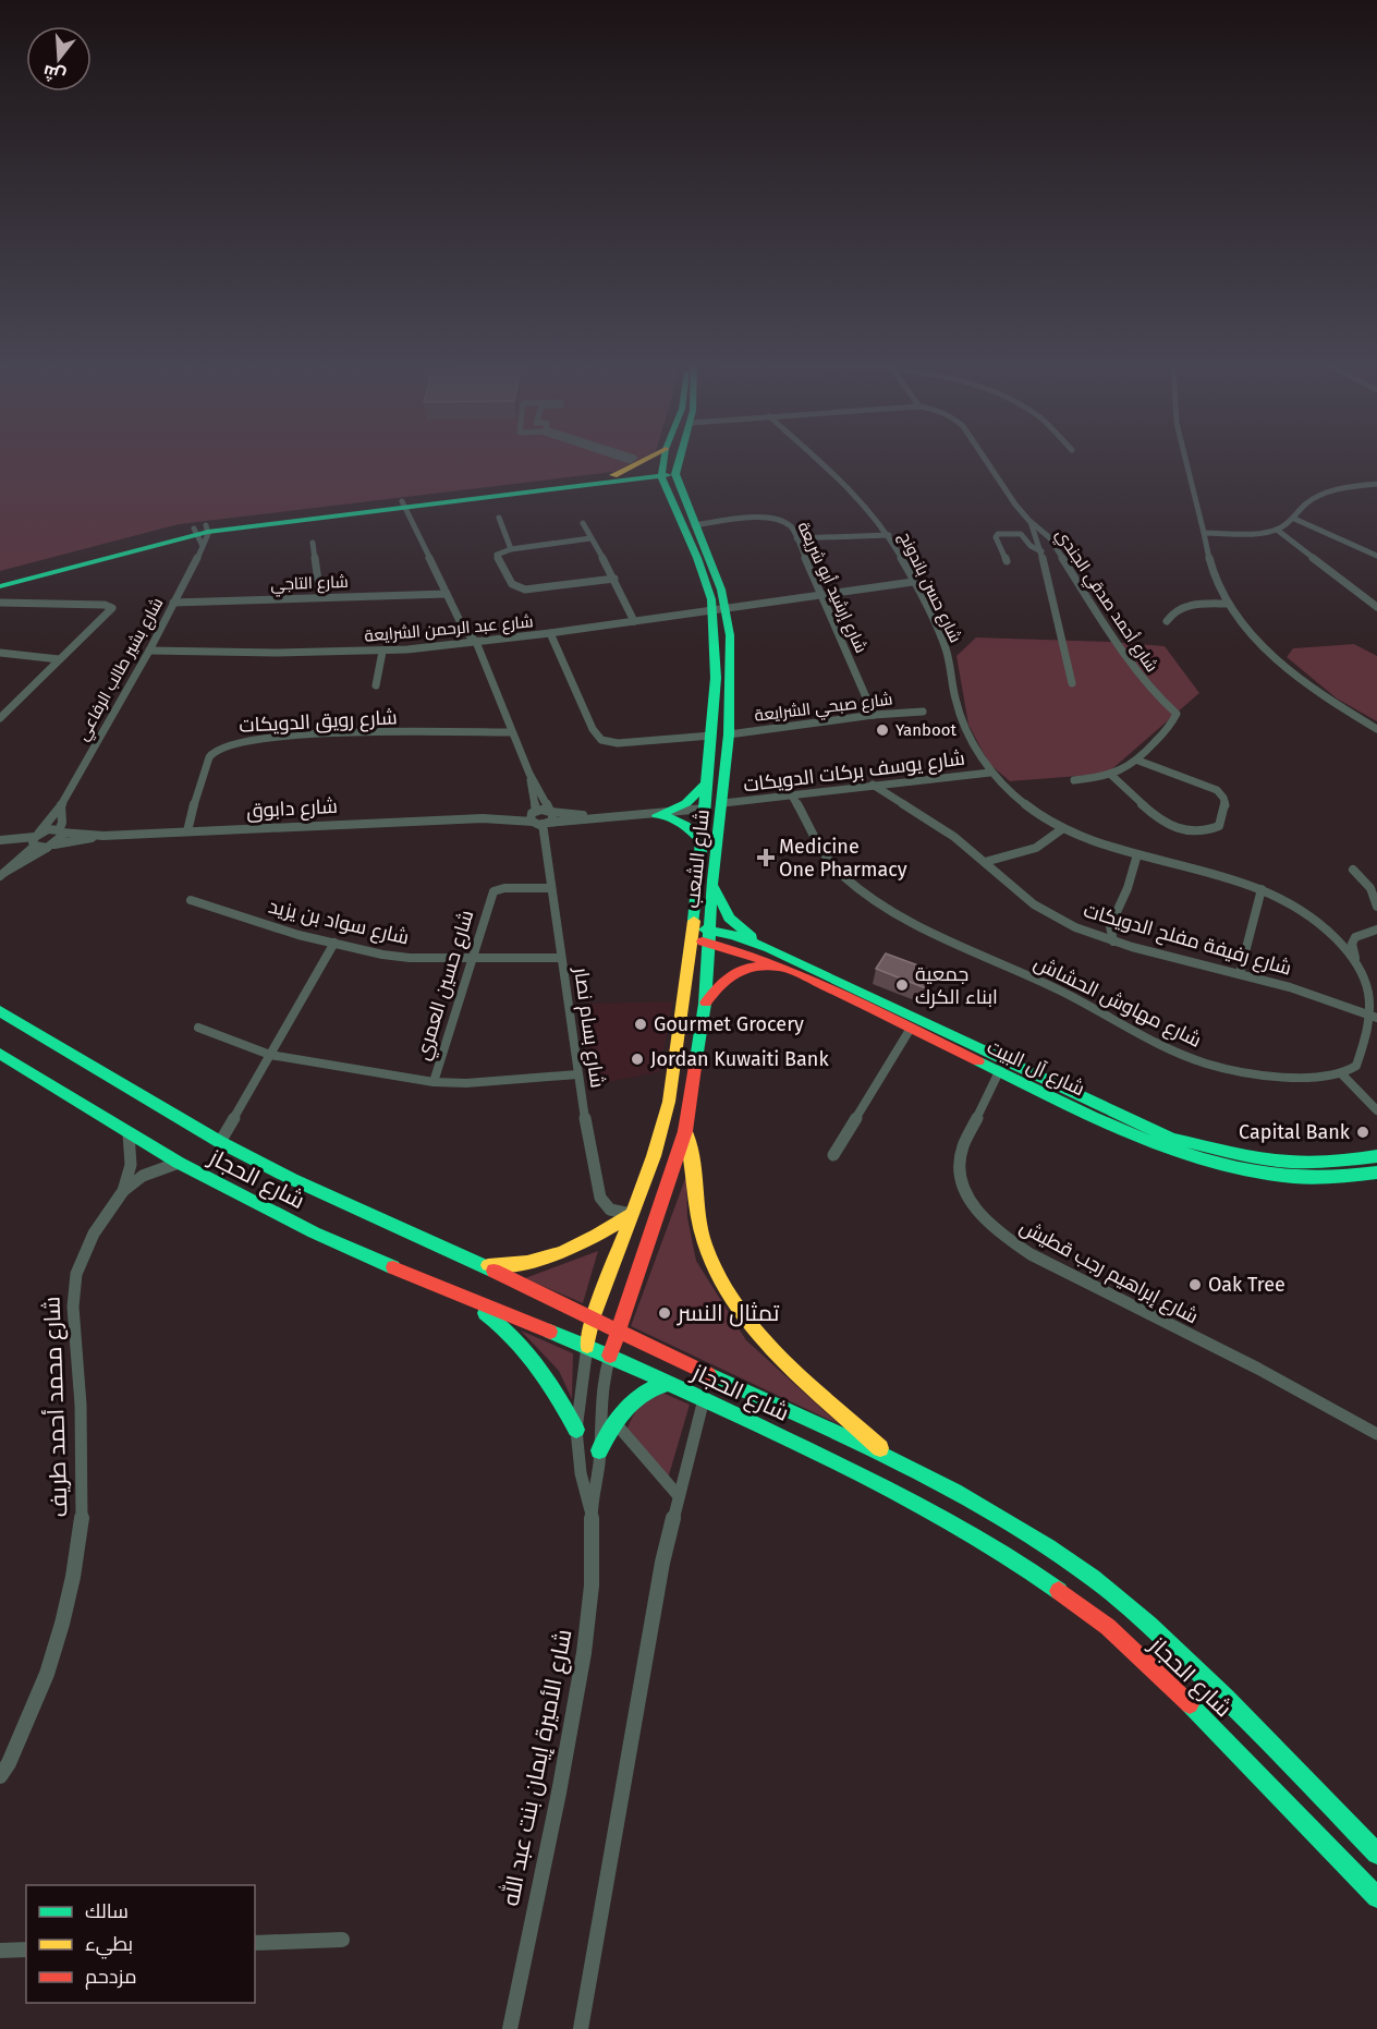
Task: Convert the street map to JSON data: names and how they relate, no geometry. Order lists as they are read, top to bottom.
{
  "streets": {
    "main road": ["شارع الشعب", "شارع آل البيت", "شارع الحجاز"],
    "street": [
      "شارع التاجي",
      "شارع إرشيد أبو شريعة",
      "شارع حسن باندونج",
      "شارع أحمد صدقي الجندي",
      "شارع عبد الرحمن الشرايعة",
      "شارع بشير طالب الرفاعي",
      "شارع صبحي الشرايعة",
      "شارع رويق الدويكات",
      "شارع يوسف بركات الدويكات",
      "شارع دابوق",
      "شارع سواد بن يزيد",
      "شارع رفيفة مفلح الدويكات",
      "شارع حسين العمري",
      "شارع مهاوش الحشاش",
      "شارع بسام نصار",
      "شارع إبراهيم رجب قطيش",
      "شارع محمد أحمد طريف",
      "شارع الأميرة إيمان بنت عبد الله"
    ]
  },
  "crossings": [
    ["شارع التاجي", "شارع بشير طالب الرفاعي"],
    ["شارع إرشيد أبو شريعة", "شارع عبد الرحمن الشرايعة"],
    ["شارع إرشيد أبو شريعة", "شارع صبحي الشرايعة"],
    ["شارع إرشيد أبو شريعة", "شارع الشعب"],
    ["شارع حسن باندونج", "شارع عبد الرحمن الشرايعة"],
    ["شارع حسن باندونج", "شارع يوسف بركات الدويكات"],
    ["شارع عبد الرحمن الشرايعة", "شارع بشير طالب الرفاعي"],
    ["شارع عبد الرحمن الشرايعة", "شارع الشعب"],
    ["شارع بشير طالب الرفاعي", "شارع دابوق"],
    ["شارع صبحي الشرايعة", "شارع الشعب"],
    ["شارع رويق الدويكات", "شارع دابوق"],
    ["شارع يوسف بركات الدويكات", "شارع الشعب"],
    ["شارع يوسف بركات الدويكات", "شارع رفيفة مفلح الدويكات"],
    ["شارع يوسف بركات الدويكات", "شارع مهاوش الحشاش"],
    ["شارع دابوق", "شارع الشعب"],
    ["شارع دابوق", "شارع بسام نصار"],
    ["شارع الشعب", "شارع بسام نصار"],
    ["شارع الشعب", "شارع آل البيت"],
    ["شارع الشعب", "شارع الحجاز"],
    ["شارع الشعب", "شارع الأميرة إيمان بنت عبد الله"],
    ["شارع سواد بن يزيد", "شارع حسين العمري"],
    ["شارع سواد بن يزيد", "شارع بسام نصار"],
    ["شارع حسين العمري", "شارع بسام نصار"],
    ["شارع آل البيت", "شارع إبراهيم رجب قطيش"],
    ["شارع الحجاز", "شارع محمد أحمد طريف"],
    ["شارع الحجاز", "شارع الأميرة إيمان بنت عبد الله"]
  ],
  "places": {
    "other": [
      "Yanboot",
      "جمعية ابناء الكرك",
      "Gourmet Grocery",
      "Jordan Kuwaiti Bank",
      "Capital Bank",
      "Oak Tree",
      "تمثال النسر"
    ],
    "health": ["Medicine One Pharmacy"]
  },
  "legend": ["سالك", "بطيء", "مزدحم"],
  "north": "bottom"
}
